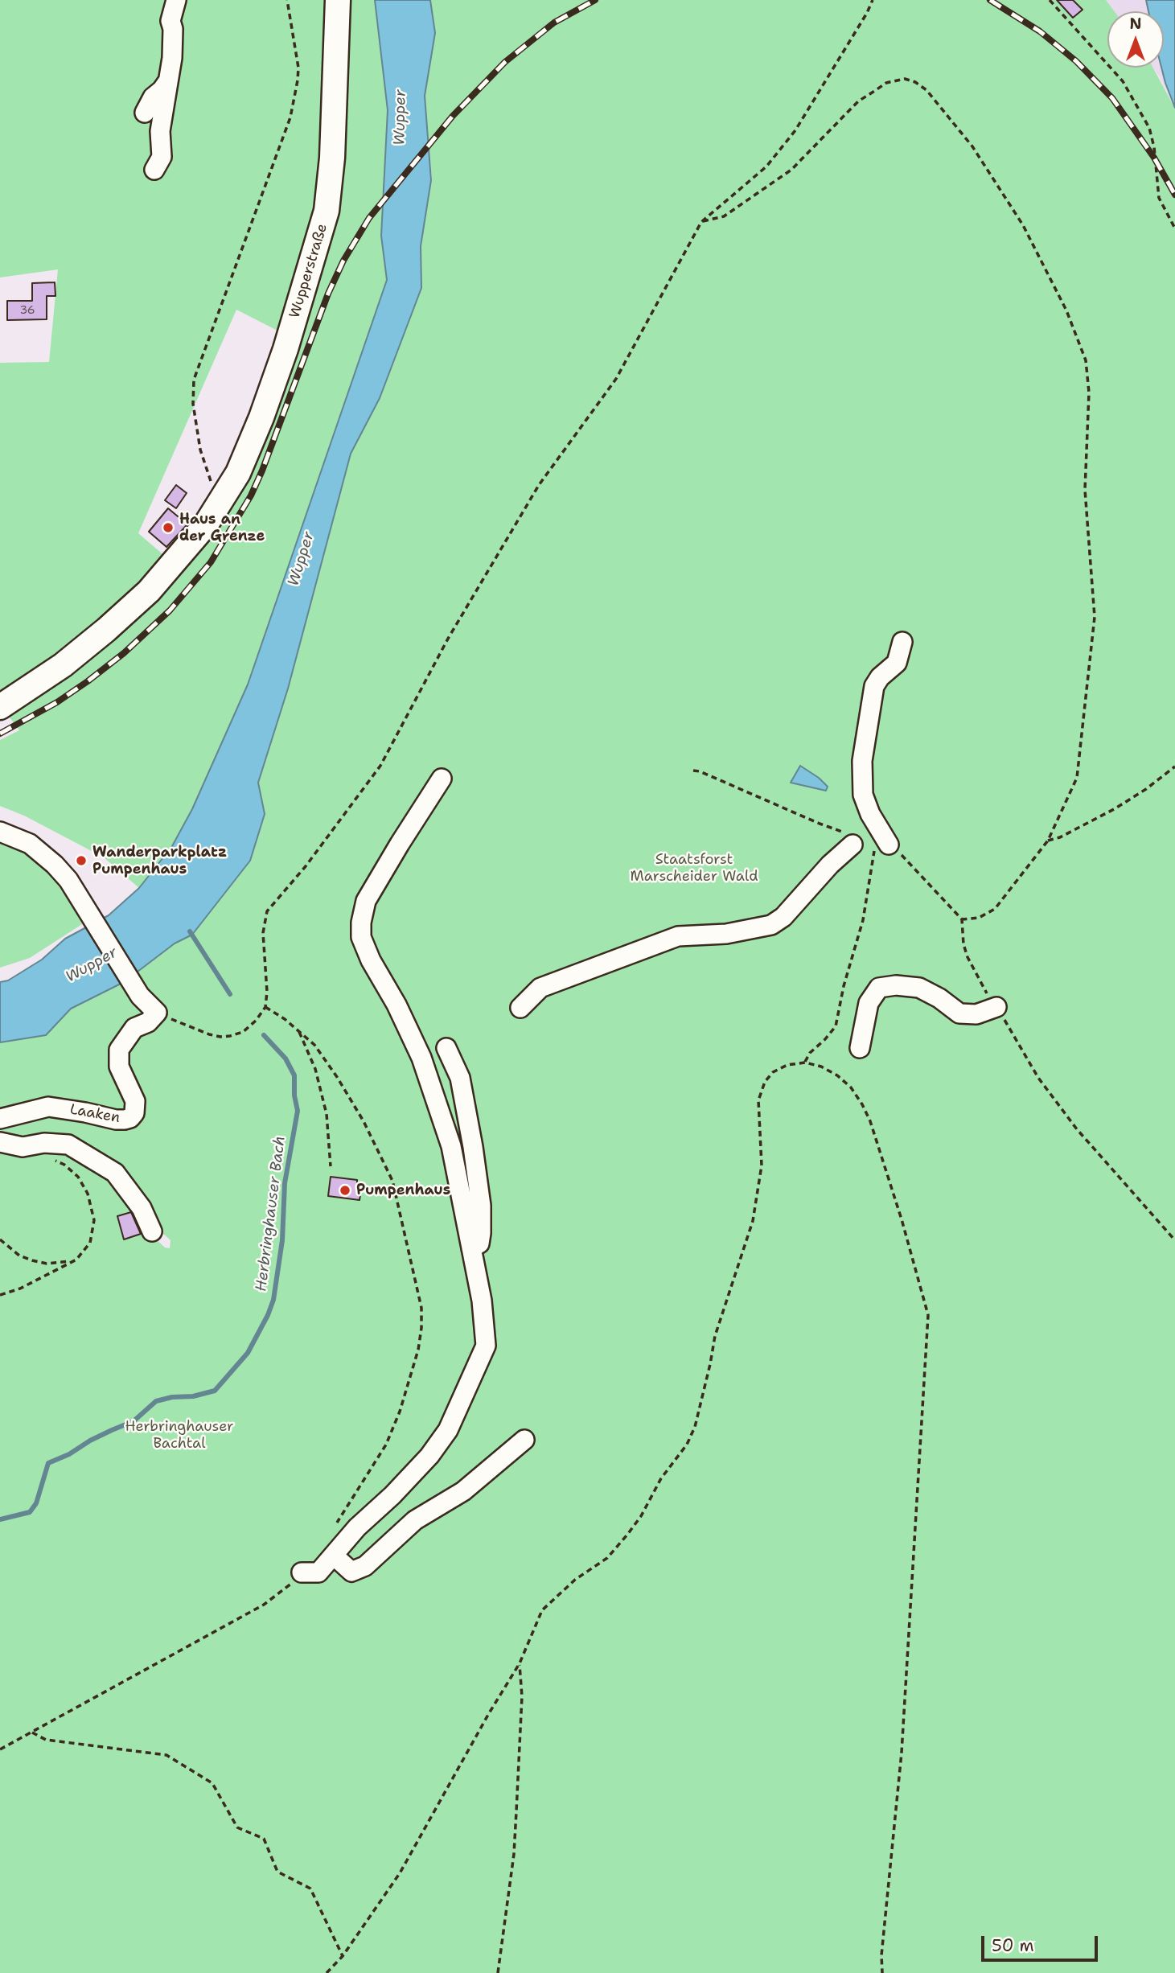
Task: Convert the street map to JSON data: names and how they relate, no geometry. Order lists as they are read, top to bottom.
{
  "streets": {
    "main road": ["Wupperstraße"],
    "street": ["Laaken"]
  },
  "water": ["Wupper", "Herbringhauser Bach"],
  "parks": ["Staatsforst Marscheider Wald", "Herbringhauser Bachtal"],
  "places": ["Haus an der Grenze", "Wanderparkplatz Pumpenhaus", "Pumpenhaus"],
  "house_numbers": ["36"],
  "scale_bar": "50 m",
  "north": "top"
}
